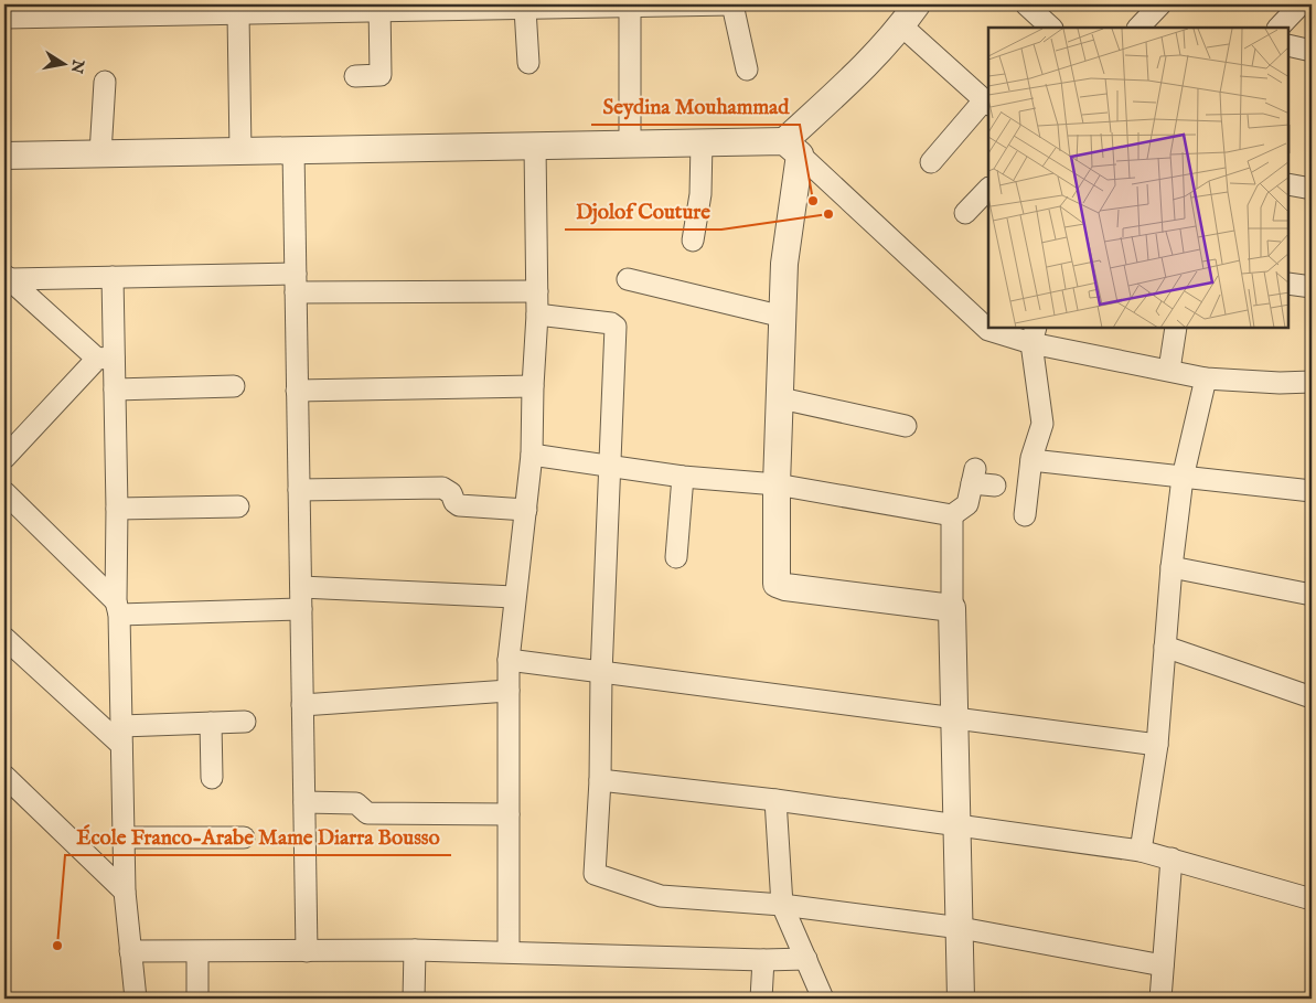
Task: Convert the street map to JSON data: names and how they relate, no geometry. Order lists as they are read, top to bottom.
{
  "places": ["Seydina Mouhammad", "Djolof Couture", "École Franco-Arabe Mame Diarra Bousso"],
  "north": "right"
}
